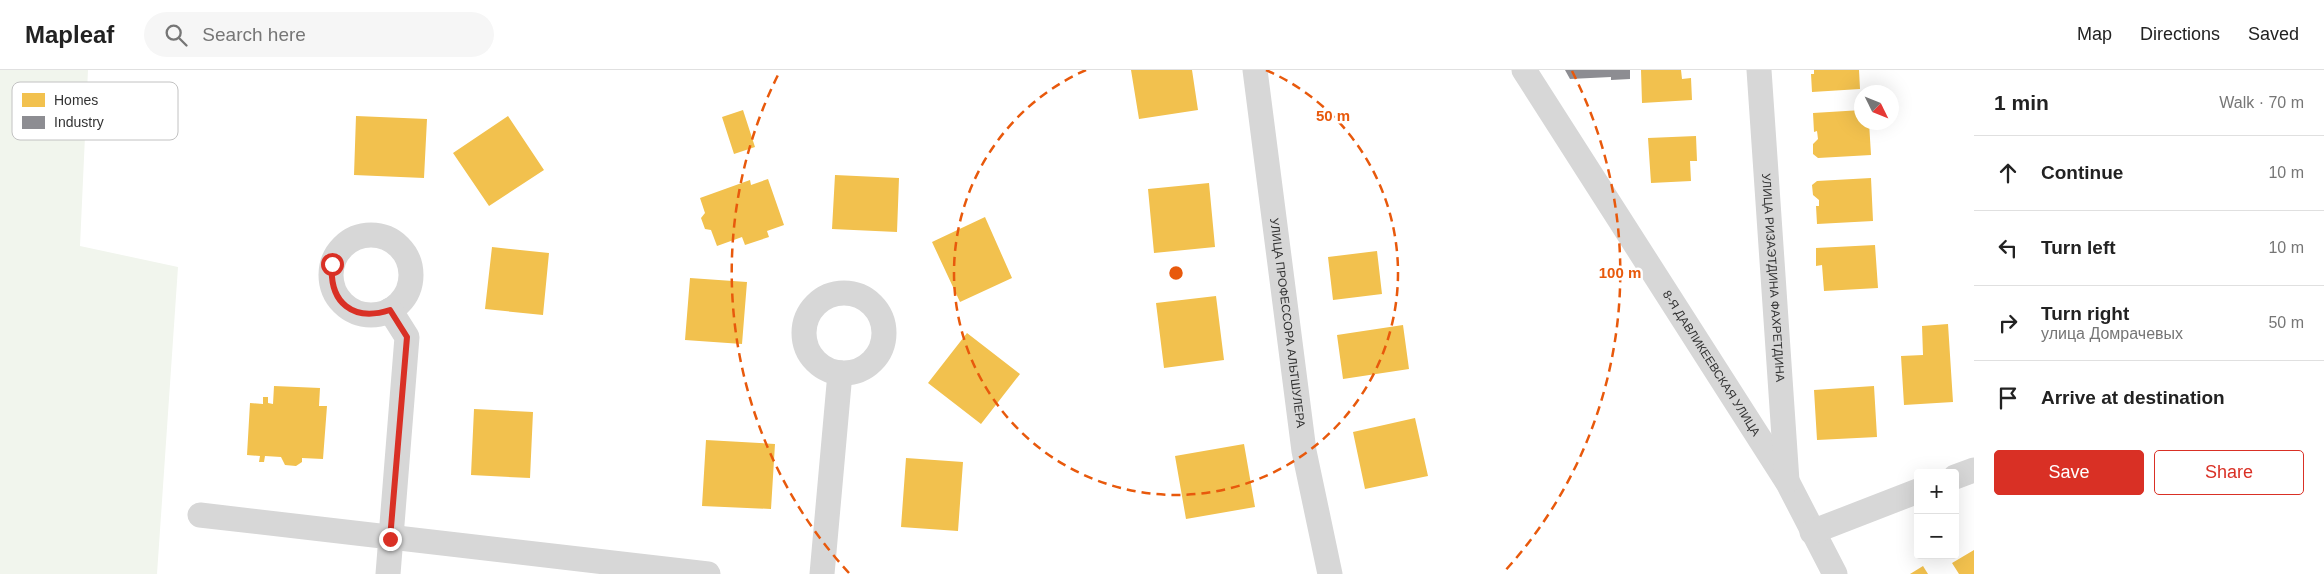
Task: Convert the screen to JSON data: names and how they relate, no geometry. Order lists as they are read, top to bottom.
{
  "streets": {
    "street": ["УЛИЦА РИЗАЭТДИНА ФАХРЕТДИНА", "УЛИЦА ПРОФЕССОРА АЛЬТШУЛЕРА", "8-Я ДАВЛИКЕЕВСКАЯ УЛИЦА"]
  },
  "crossings": [
    ["УЛИЦА РИЗАЭТДИНА ФАХРЕТДИНА", "8-Я ДАВЛИКЕЕВСКАЯ УЛИЦА"]
  ],
  "legend": ["Homes", "Industry"],
  "north": "bottom right",
  "page": {
    "header": "Mapleaf",
    "search": "Search here",
    "nav": ["Map", "Directions", "Saved"],
    "heading": ["1 min", "Walk · 70 m"],
    "list": [
      ["Continue", "10 m"],
      ["Turn left", "10 m"],
      ["Turn right", "улица Домрачевых", "50 m"],
      "Arrive at destination"
    ],
    "buttons": ["Save", "Share"],
    "map_buttons": ["+", "−"]
  },
  "rings": ["50 m", "100 m"]
}
